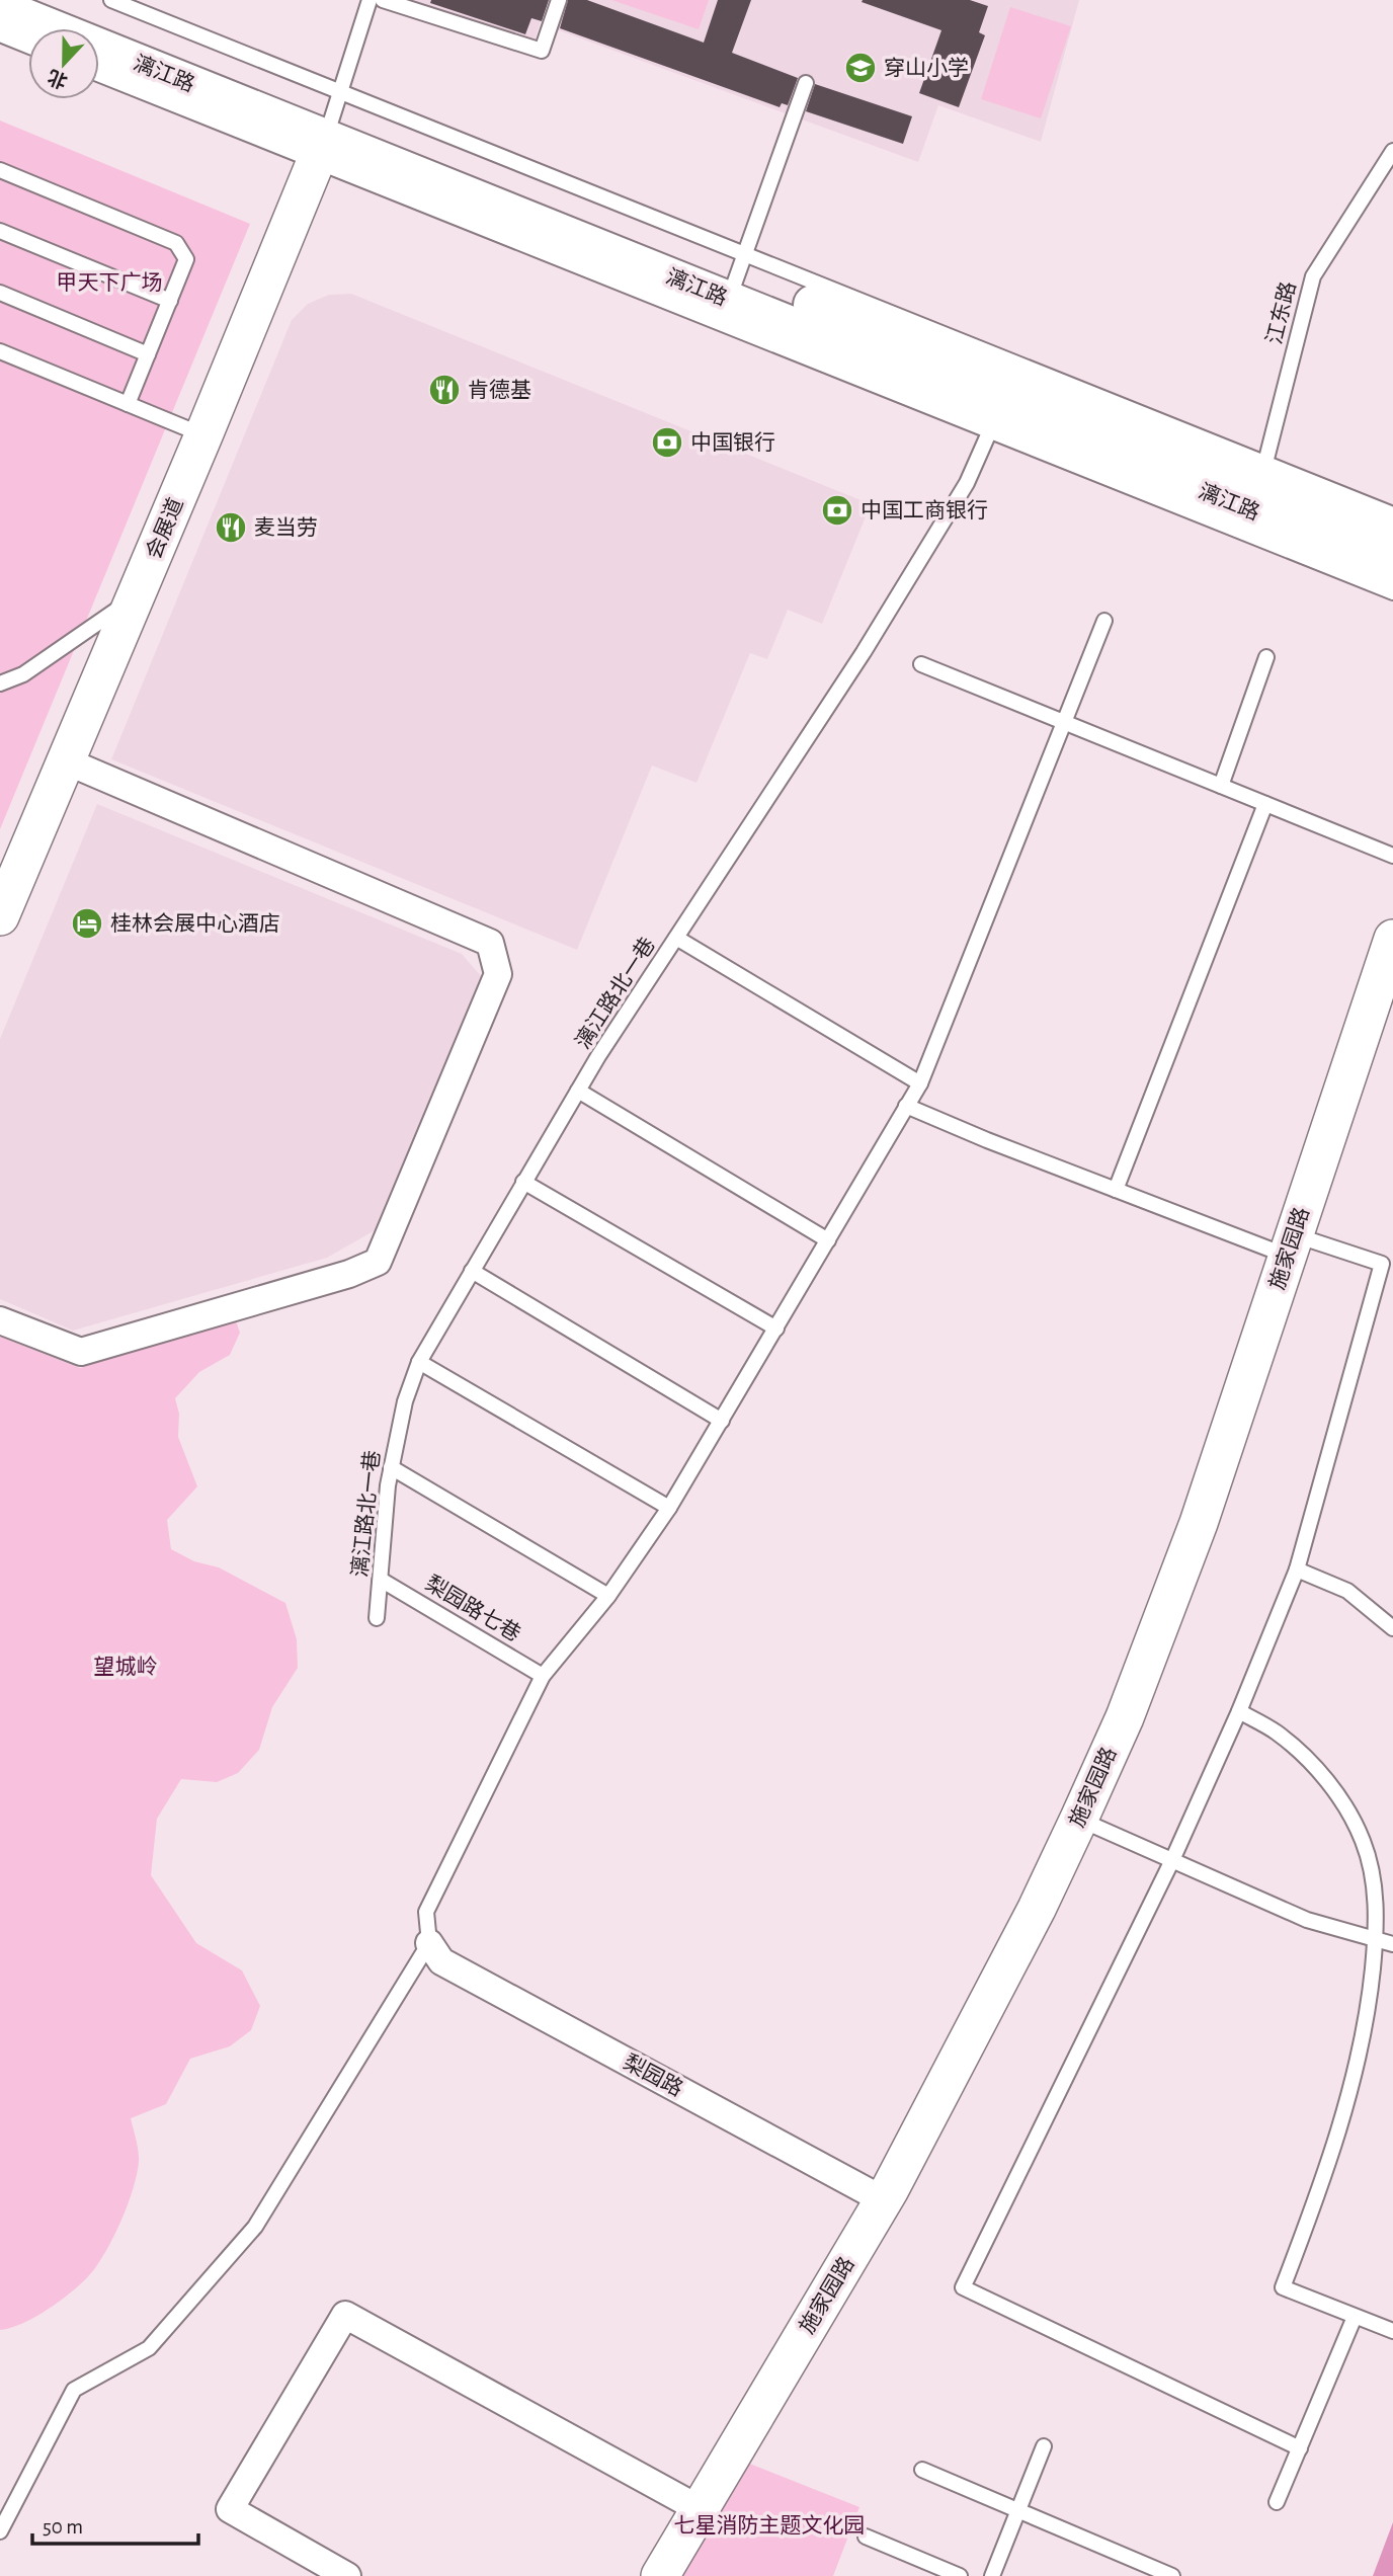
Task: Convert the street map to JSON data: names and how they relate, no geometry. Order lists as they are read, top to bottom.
{
  "streets": {
    "highway": ["漓江路"],
    "street": ["会展道", "施家园路", "梨园路"],
    "lane": ["江东路", "漓江路北一巷", "梨园路七巷"]
  },
  "crossings": [
    ["漓江路", "会展道"],
    ["漓江路北一巷", "梨园路七巷"],
    ["施家园路", "梨园路"]
  ],
  "parks": ["甲天下广场", "望城岭", "七星消防主题文化园"],
  "places": {
    "school or university": ["穿山小学"],
    "restaurant": ["肯德基", "麦当劳"],
    "bank": ["中国银行", "中国工商银行"],
    "hotel": ["桂林会展中心酒店"]
  },
  "scale_bar": "50 m",
  "north": "bottom"
}
